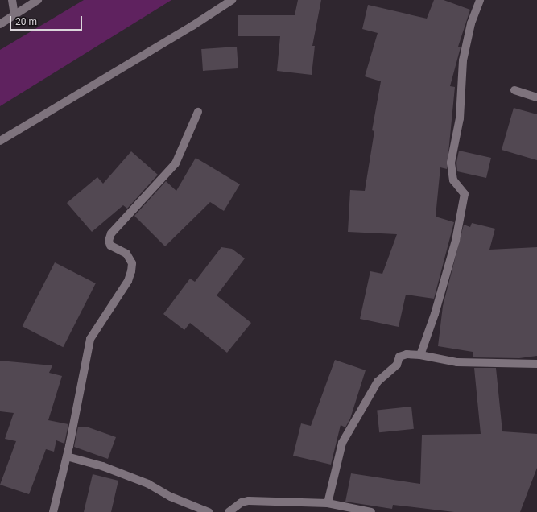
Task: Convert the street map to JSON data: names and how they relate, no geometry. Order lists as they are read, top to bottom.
{
  "scale_bar": "20 m"
}
